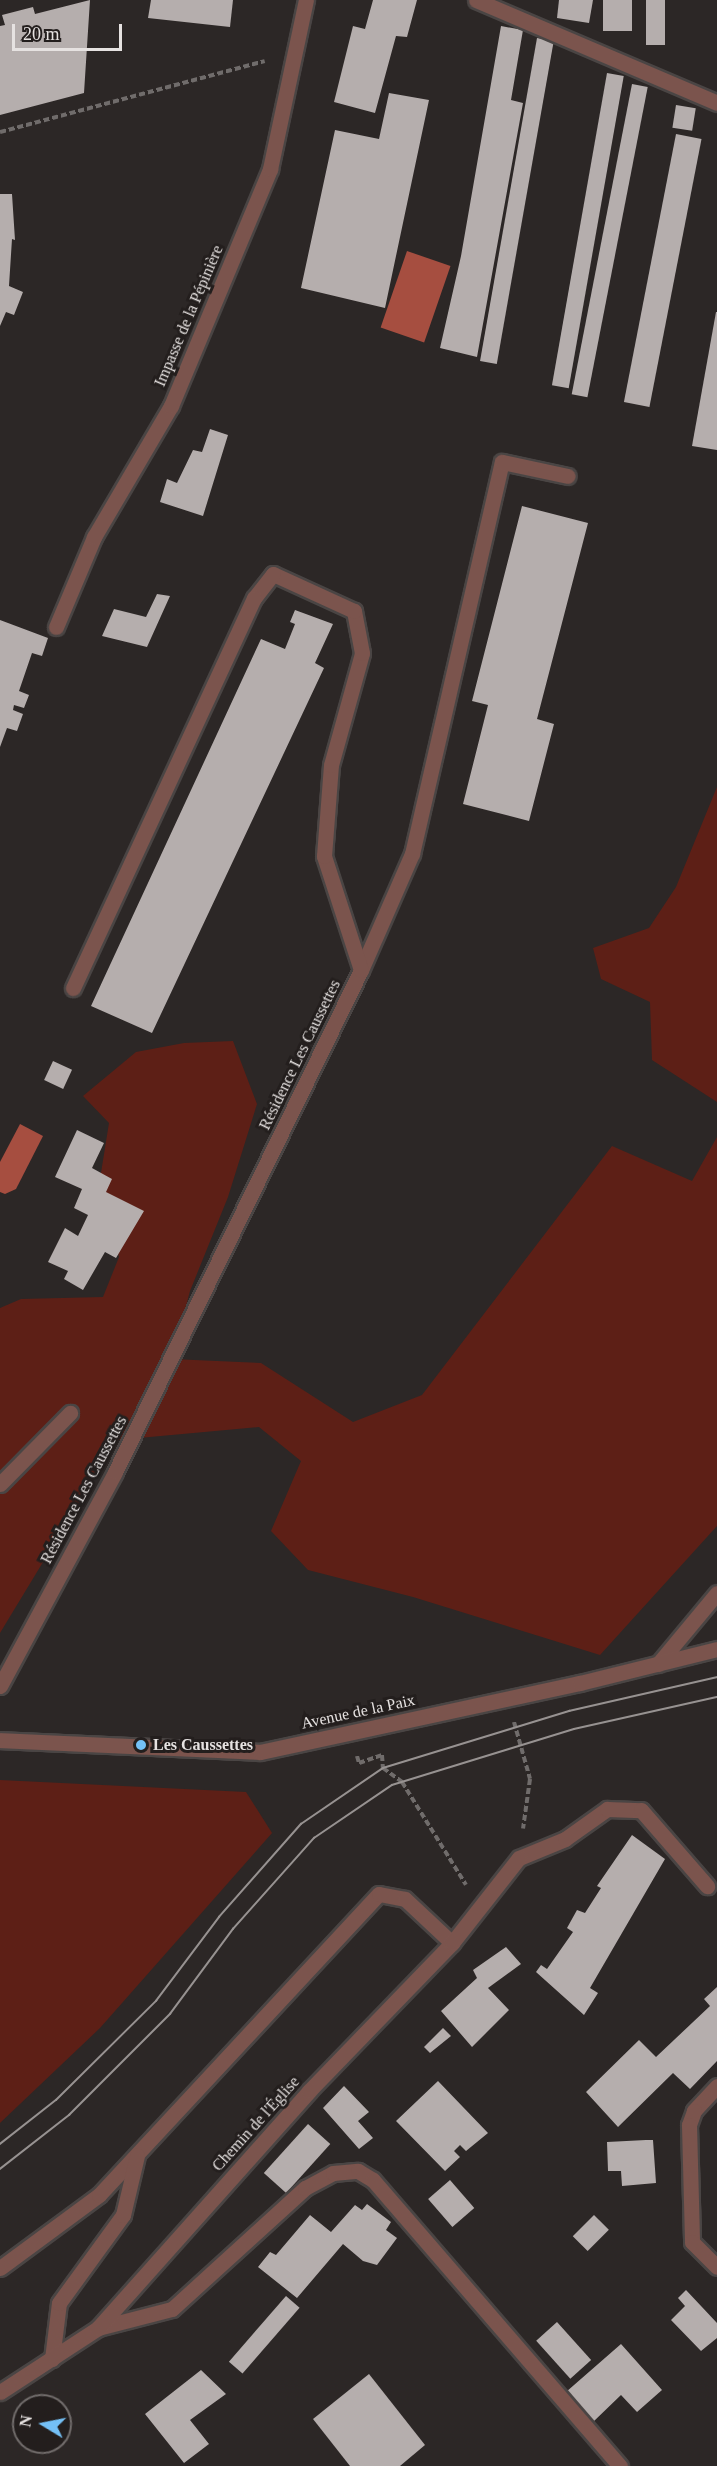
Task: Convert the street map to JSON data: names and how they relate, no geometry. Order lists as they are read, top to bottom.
{
  "streets": {
    "street": [
      "Impasse de la Pépinière",
      "Résidence Les Caussettes",
      "Avenue de la Paix",
      "Chemin de l'Église"
    ]
  },
  "places": ["Les Caussettes"],
  "scale_bar": "20 m",
  "north": "left"
}
